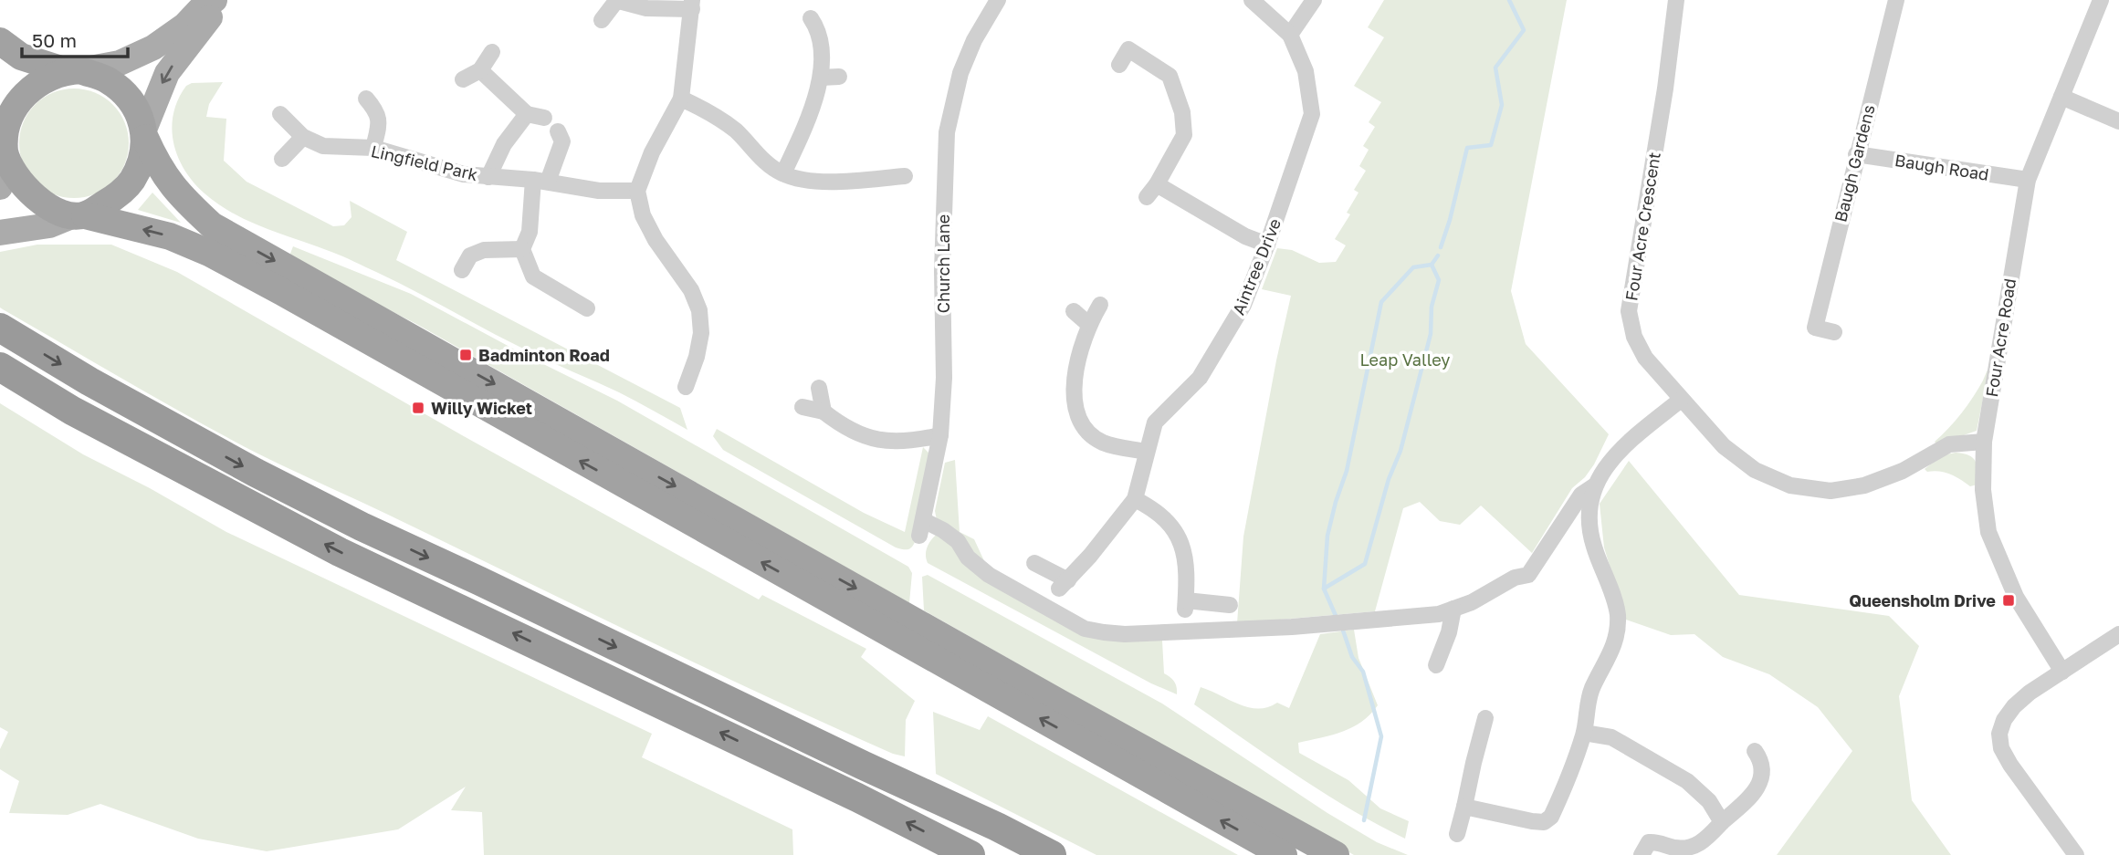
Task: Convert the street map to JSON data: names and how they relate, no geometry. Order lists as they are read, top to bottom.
{
  "streets": {
    "street": [
      "Lingfield Park",
      "Baugh Gardens",
      "Baugh Road",
      "Four Acre Crescent",
      "Church Lane",
      "Aintree Drive",
      "Four Acre Road"
    ]
  },
  "crossings": [
    ["Baugh Gardens", "Baugh Road"],
    ["Baugh Road", "Four Acre Road"],
    ["Four Acre Crescent", "Four Acre Road"]
  ],
  "parks": ["Leap Valley"],
  "places": {
    "transit": ["Badminton Road", "Willy Wicket", "Queensholm Drive"]
  },
  "scale_bar": "50 m"
}
